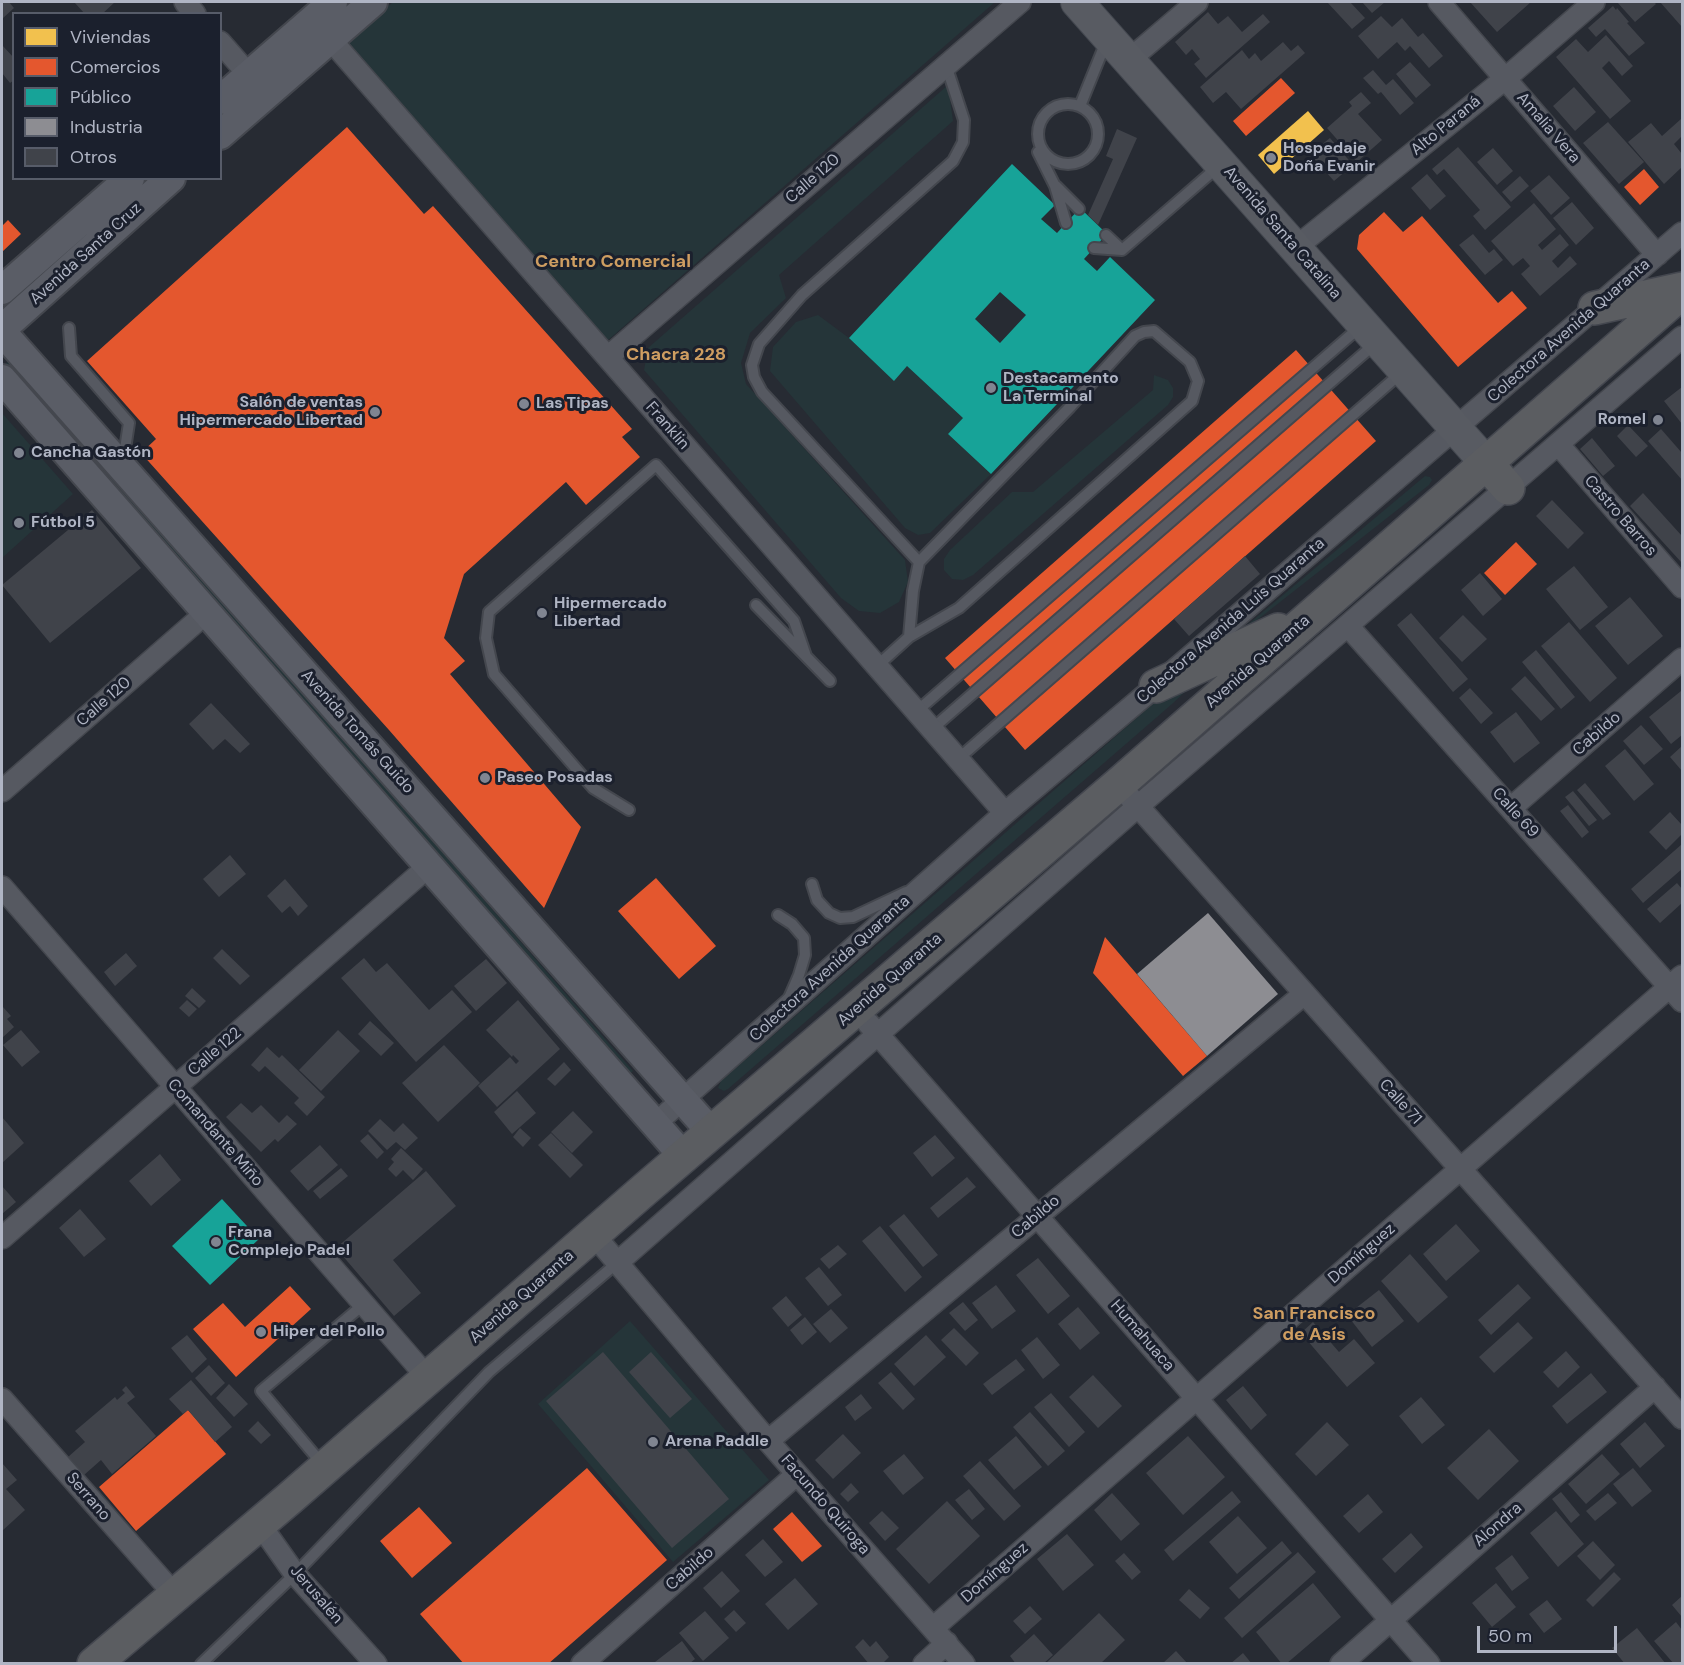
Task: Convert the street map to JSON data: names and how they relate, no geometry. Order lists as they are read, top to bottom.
{
  "streets": {
    "highway": ["Avenida Quaranta"],
    "main road": ["Avenida Santa Catalina", "Avenida Santa Cruz", "Avenida Tomás Guido"],
    "street": [
      "Alto Paraná",
      "Amalia Vera",
      "Calle 120",
      "Colectora Avenida Quaranta",
      "Franklin",
      "Castro Barros",
      "Colectora Avenida Luis Quaranta",
      "Cabildo",
      "Calle 69",
      "Calle 122",
      "Calle 71",
      "Comandante Miño",
      "Domínguez",
      "Humahuaca",
      "Serrano",
      "Facundo Quiroga",
      "Alondra",
      "Jerusalén"
    ]
  },
  "crossings": [
    ["Alto Paraná", "Amalia Vera"],
    ["Alto Paraná", "Avenida Santa Catalina"],
    ["Amalia Vera", "Colectora Avenida Quaranta"],
    ["Calle 120", "Franklin"],
    ["Calle 120", "Avenida Tomás Guido"],
    ["Avenida Santa Catalina", "Colectora Avenida Quaranta"],
    ["Avenida Santa Catalina", "Colectora Avenida Luis Quaranta"],
    ["Avenida Santa Catalina", "Avenida Quaranta"],
    ["Avenida Santa Cruz", "Avenida Tomás Guido"],
    ["Colectora Avenida Quaranta", "Franklin"],
    ["Colectora Avenida Quaranta", "Colectora Avenida Luis Quaranta"],
    ["Colectora Avenida Quaranta", "Avenida Tomás Guido"],
    ["Franklin", "Colectora Avenida Luis Quaranta"],
    ["Avenida Quaranta", "Avenida Tomás Guido"],
    ["Avenida Quaranta", "Calle 71"],
    ["Avenida Quaranta", "Comandante Miño"],
    ["Avenida Quaranta", "Humahuaca"],
    ["Avenida Quaranta", "Serrano"],
    ["Avenida Quaranta", "Facundo Quiroga"],
    ["Avenida Quaranta", "Jerusalén"],
    ["Avenida Tomás Guido", "Calle 122"],
    ["Cabildo", "Calle 69"],
    ["Cabildo", "Calle 71"],
    ["Cabildo", "Humahuaca"],
    ["Cabildo", "Facundo Quiroga"],
    ["Calle 69", "Domínguez"],
    ["Calle 122", "Comandante Miño"],
    ["Calle 71", "Domínguez"],
    ["Calle 71", "Alondra"],
    ["Domínguez", "Humahuaca"],
    ["Domínguez", "Facundo Quiroga"],
    ["Humahuaca", "Alondra"]
  ],
  "districts": ["Centro Comercial", "Chacra 228", "San Francisco de Asís"],
  "places": [
    "Hospedaje Doña Evanir",
    "Destacamento La Terminal",
    "Las Tipas",
    "Salón de ventas Hipermercado Libertad",
    "Romel",
    "Cancha Gastón",
    "Fútbol 5",
    "Hipermercado Libertad",
    "Paseo Posadas",
    "Frana Complejo Padel",
    "Hiper del Pollo",
    "Arena Paddle"
  ],
  "legend": [
    "Viviendas",
    "Comercios",
    "Público",
    "Industria",
    "Otros"
  ],
  "scale_bar": "50 m"
}
